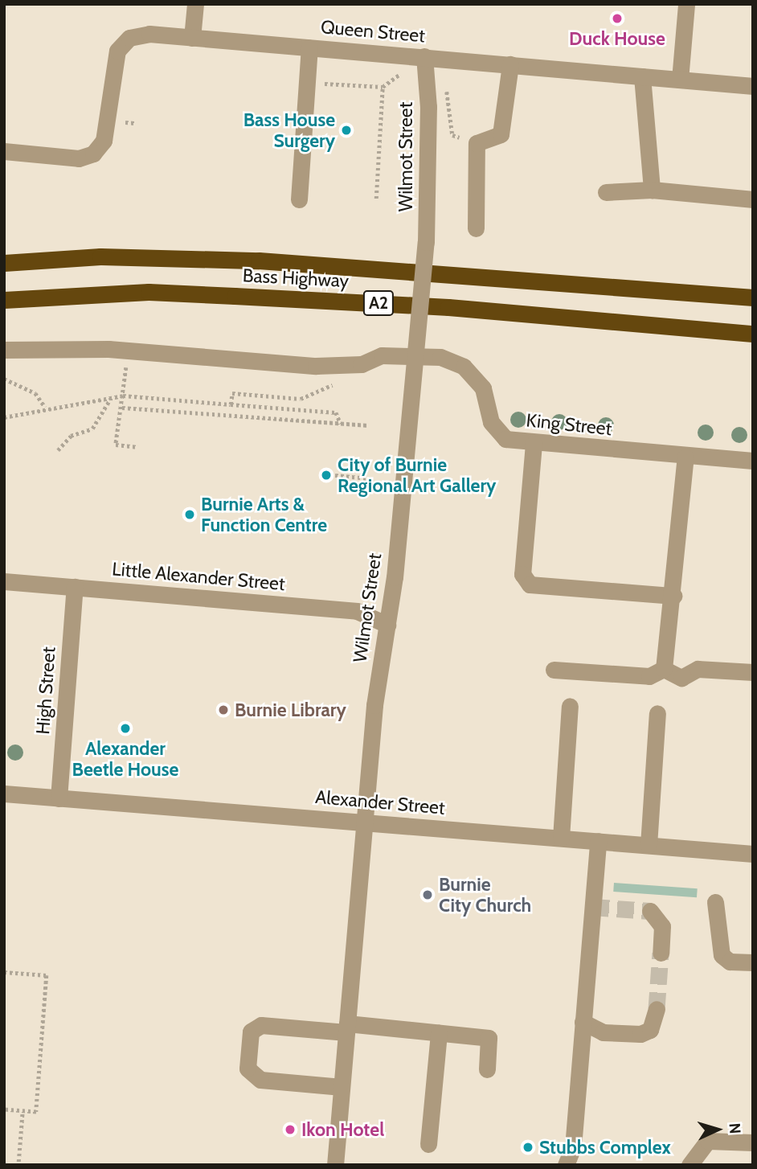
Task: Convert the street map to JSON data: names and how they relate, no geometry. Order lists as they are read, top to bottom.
{
  "streets": {
    "highway": ["Bass Highway", "A2"],
    "street": [
      "Queen Street",
      "Wilmot Street",
      "King Street",
      "Little Alexander Street",
      "High Street",
      "Alexander Street"
    ]
  },
  "crossings": [
    ["Queen Street", "Wilmot Street"],
    ["Wilmot Street", "Little Alexander Street"],
    ["Wilmot Street", "Alexander Street"],
    ["Little Alexander Street", "High Street"],
    ["High Street", "Alexander Street"]
  ],
  "places": [
    "Duck House",
    "Bass House Surgery",
    "City of Burnie Regional Art Gallery",
    "Burnie Arts & Function Centre",
    "Burnie Library",
    "Alexander Beetle House",
    "Burnie City Church",
    "Ikon Hotel",
    "Stubbs Complex"
  ],
  "north": "right"
}
